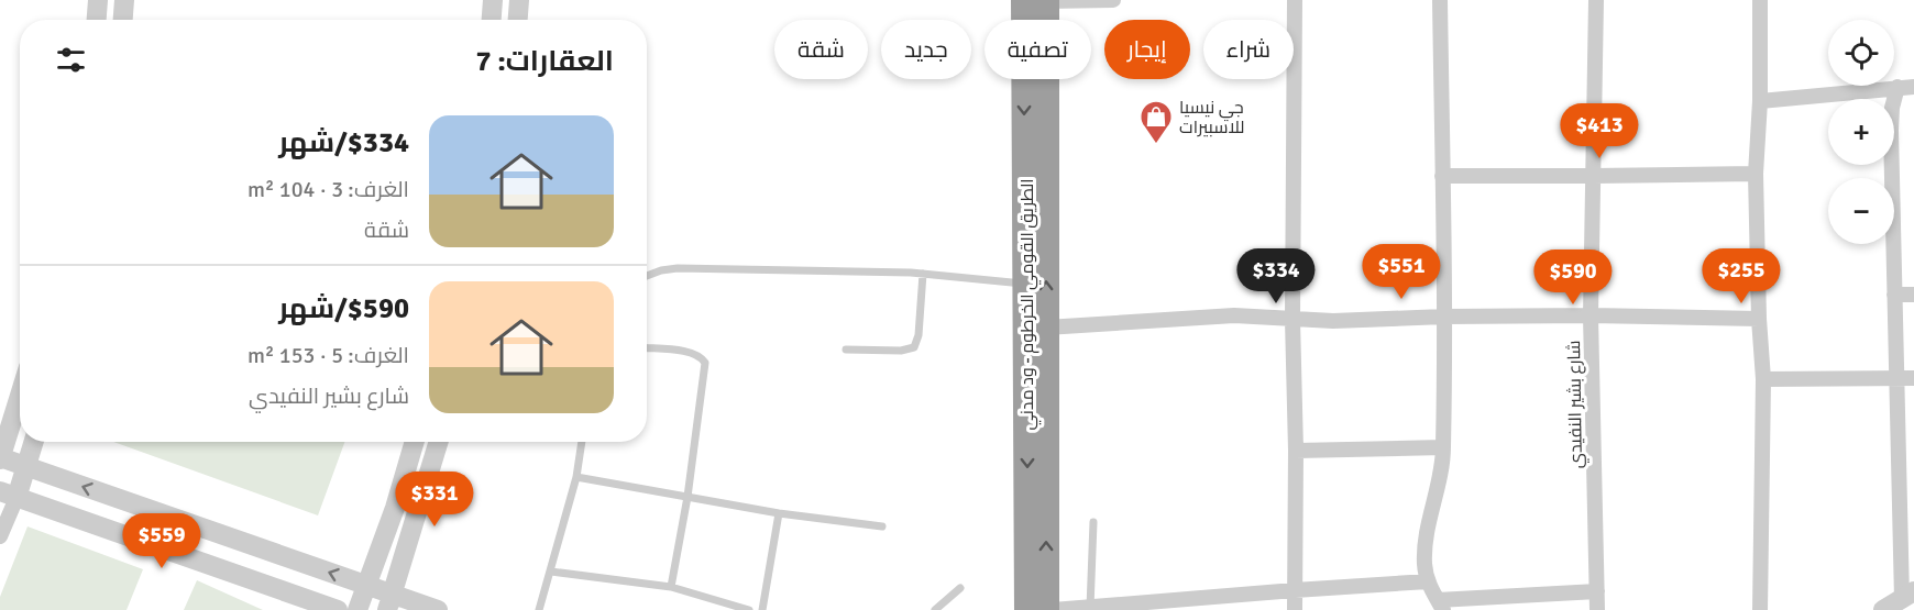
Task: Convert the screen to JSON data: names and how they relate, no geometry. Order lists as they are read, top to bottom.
{
  "streets": {
    "highway": ["الطريق القومي الخرطوم - ود مدني"],
    "street": ["شارع بشير النفيدي"]
  },
  "places": {
    "shop": ["جي نيسيا للاسبيرات"]
  },
  "page": {
    "map_buttons": ["+", "−"],
    "chip": [
      "شراء",
      "إيجار",
      "تصفية",
      "جديد",
      "شقة"
    ],
    "heading": "العقارات: 7",
    "list": [
      {
        "name": "$334/شهر",
        "note": "الغرف: 3 · 104 m² · شقة"
      },
      {
        "name": "$590/شهر",
        "note": "الغرف: 5 · 153 m² · شارع بشير النفيدي"
      }
    ],
    "price": [
      "$413",
      "$551",
      "$334",
      "$255",
      "$590",
      "$331",
      "$559"
    ]
  }
}
